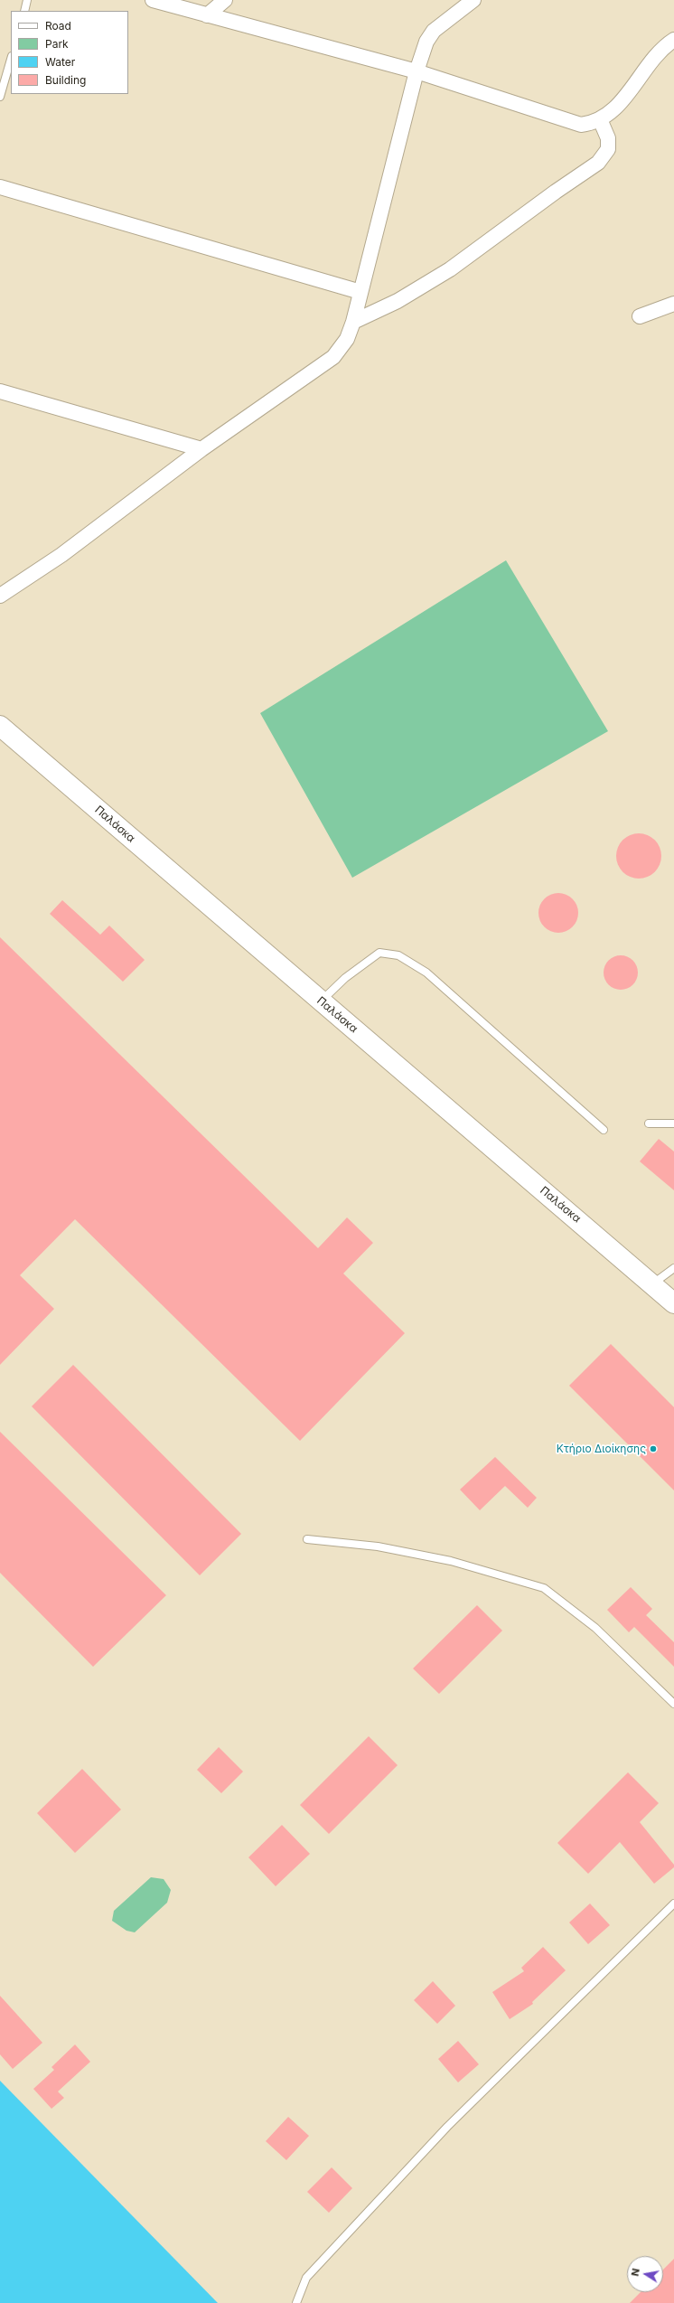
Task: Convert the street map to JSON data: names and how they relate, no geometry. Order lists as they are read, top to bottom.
{
  "streets": {
    "street": ["Παλάσκα"]
  },
  "places": ["Κτήριο Διοίκησης"],
  "legend": [
    "Road",
    "Park",
    "Water",
    "Building"
  ],
  "north": "left"
}
